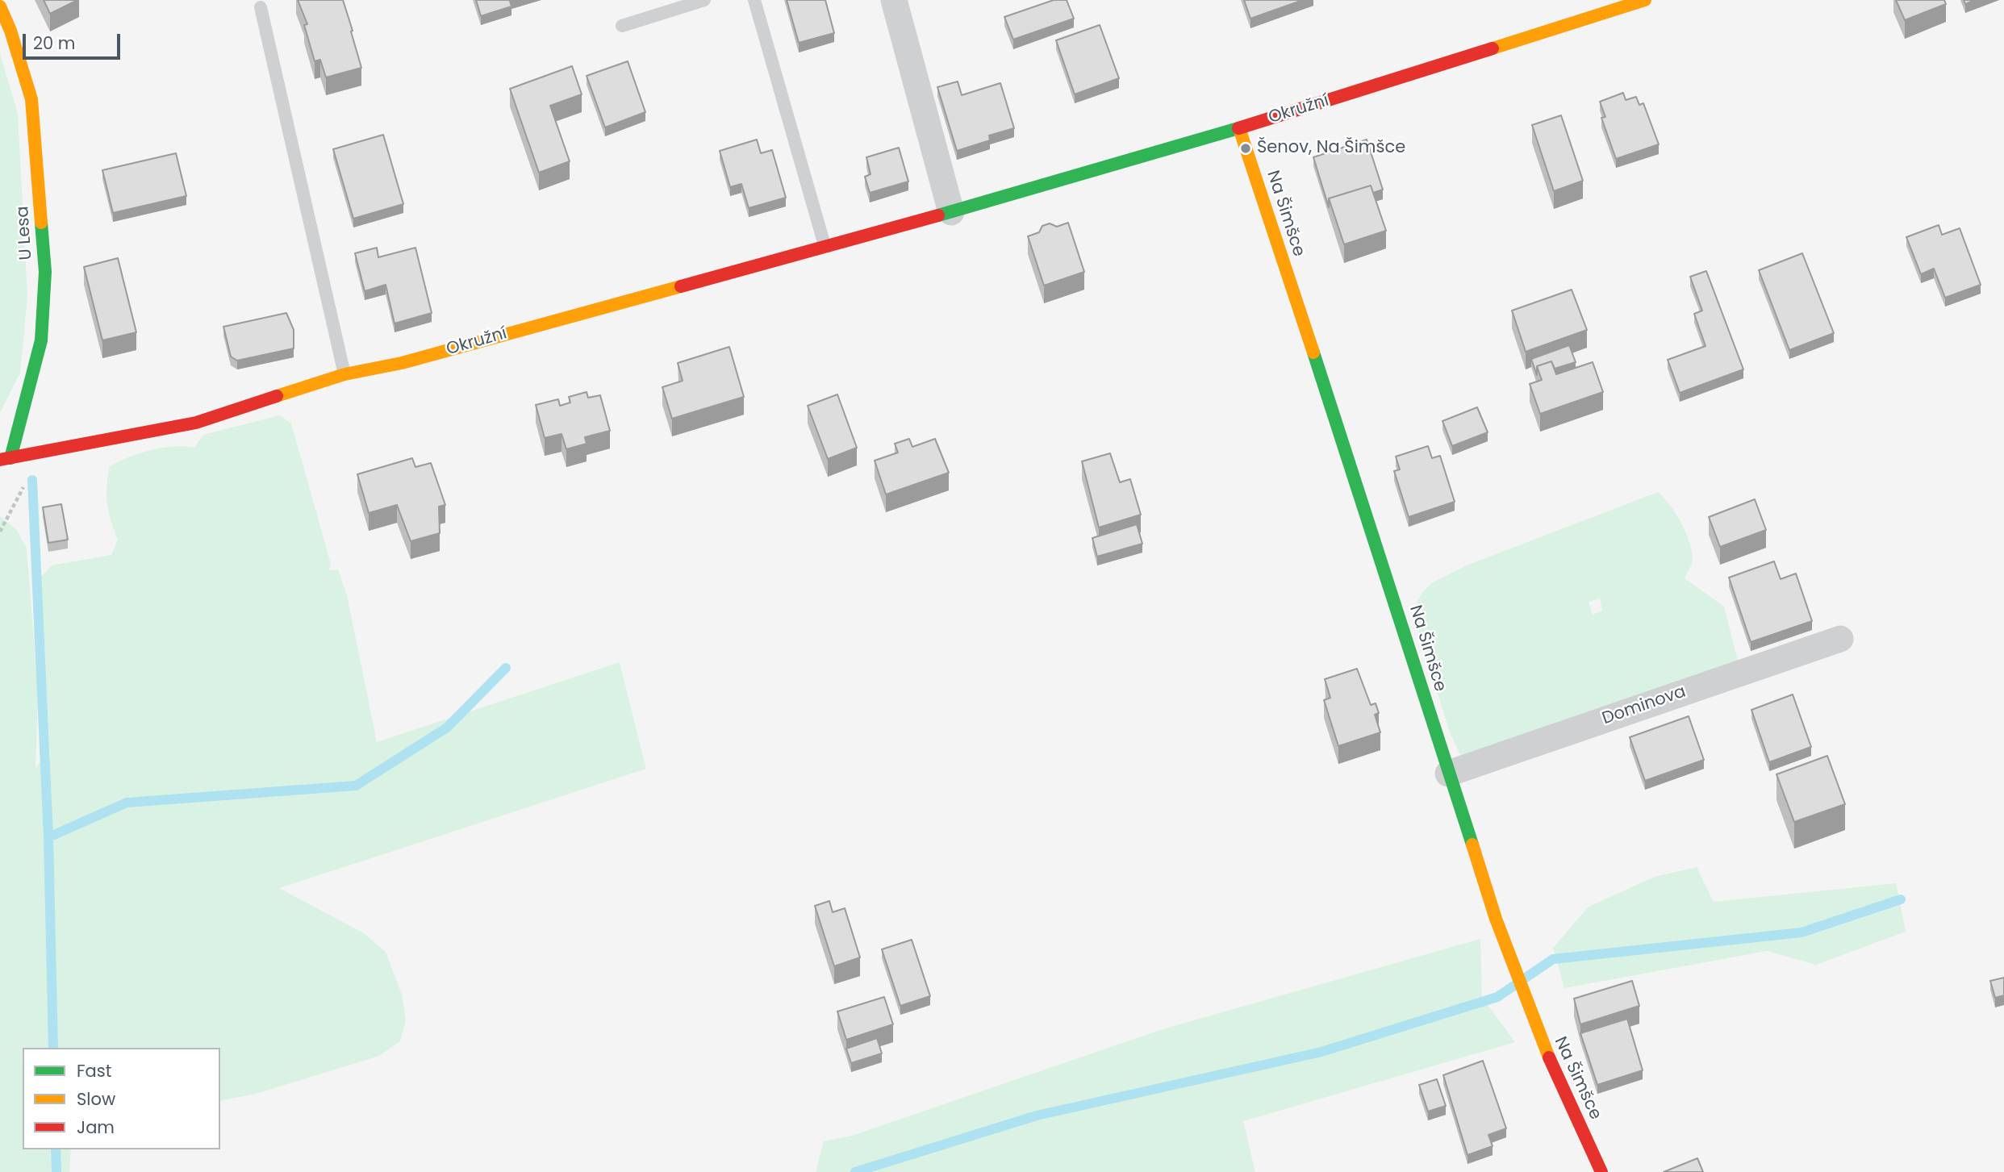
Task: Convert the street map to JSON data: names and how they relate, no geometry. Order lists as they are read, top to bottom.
{
  "streets": {
    "street": [
      "Okružní",
      "Na Šimšce",
      "U Lesa",
      "Dominova"
    ]
  },
  "crossings": [
    ["Okružní", "Na Šimšce"],
    ["Okružní", "U Lesa"],
    ["Na Šimšce", "Dominova"]
  ],
  "places": ["Šenov, Na Šimšce"],
  "legend": ["Fast", "Slow", "Jam"],
  "scale_bar": "20 m"
}
